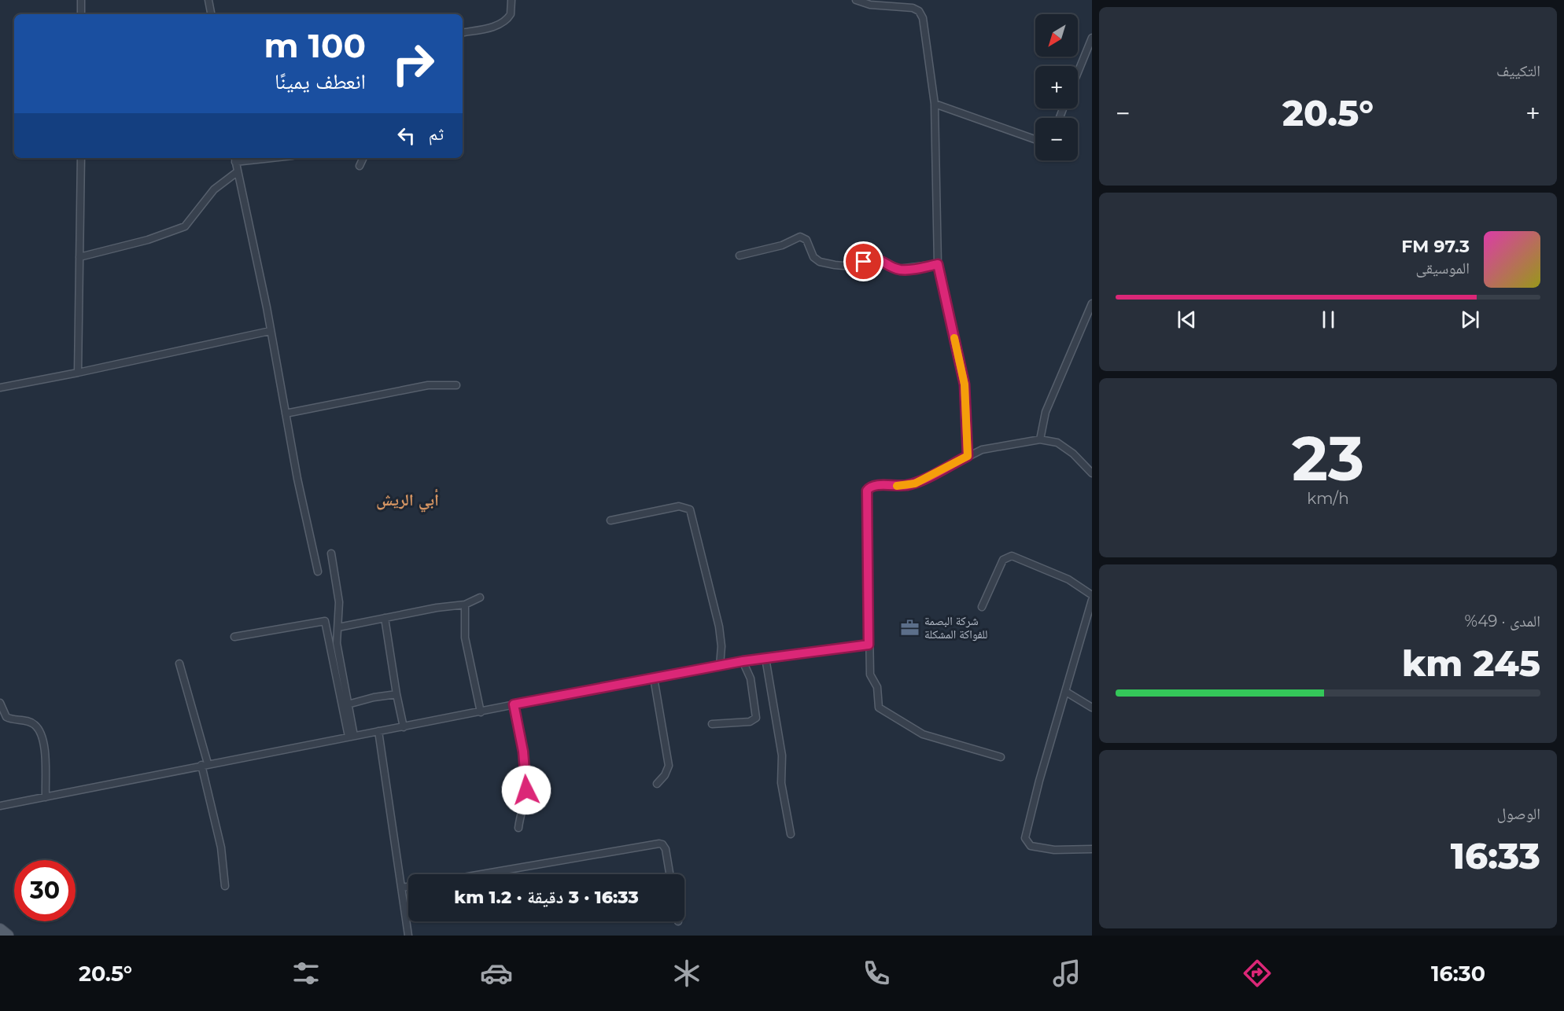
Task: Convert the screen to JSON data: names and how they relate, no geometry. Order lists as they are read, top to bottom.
{
  "districts": ["أبي الريش"],
  "places": {
    "office": ["شركة البصمة للفواكة المشكلة"]
  },
  "north": "bottom left",
  "page": {
    "tile": [
      "التكييف",
      ["23", "km/h"],
      ["المدى · 49%", "245 km"],
      ["الوصول", "16:33"]
    ],
    "map_buttons": ["+", "−"],
    "turn": ["100 m", "انعطف يمينًا"],
    "heat": ["−", "20.5°", "+"],
    "then": "ثم",
    "song": ["97.3 FM", "الموسيقى"],
    "limit": "30",
    "trip": "16:33 · 3 دقيقة · 1.2 km",
    "tabs": ["16:30", "20.5°"]
  }
}
